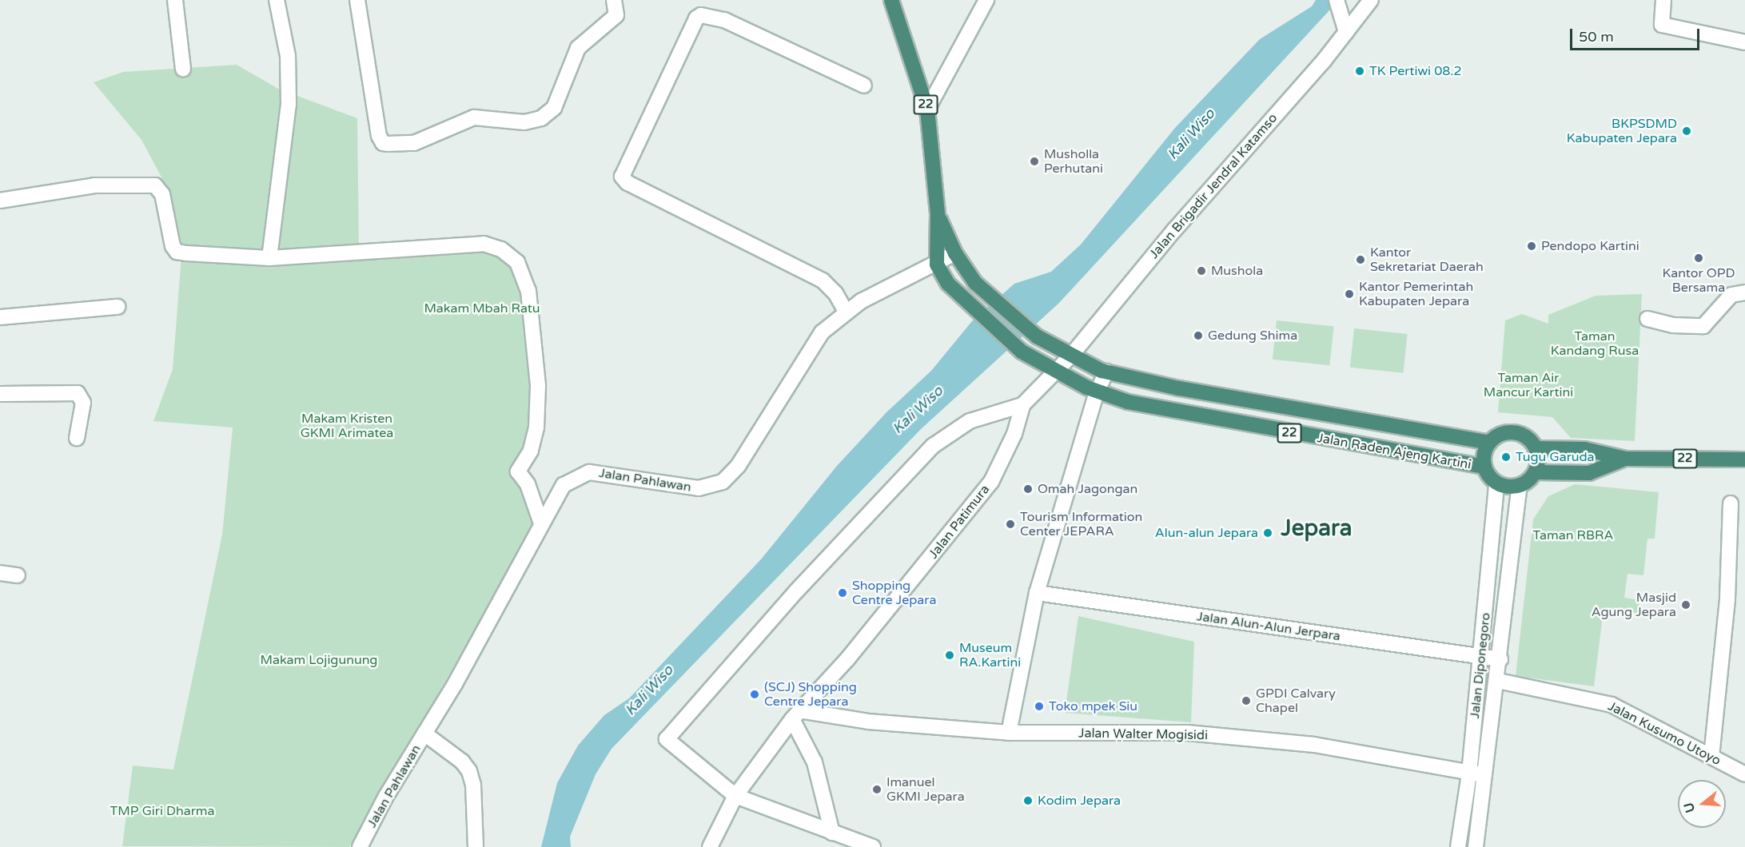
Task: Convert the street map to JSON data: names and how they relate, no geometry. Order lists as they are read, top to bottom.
{
  "streets": {
    "highway": ["22", "Jalan Raden Ajeng Kartini"],
    "street": [
      "Jalan Brigadir Jendral Katamso",
      "Jalan Pahlawan",
      "Jalan Patimura",
      "Jalan Alun-Alun Jerpara",
      "Jalan Diponegoro",
      "Jalan Kusumo Utoyo",
      "Jalan Walter Mogisidi"
    ]
  },
  "crossings": [
    ["22", "Jalan Brigadir Jendral Katamso"],
    ["22", "Jalan Raden Ajeng Kartini"],
    ["22", "Jalan Pahlawan"],
    ["22", "Jalan Patimura"],
    ["22", "Jalan Diponegoro"],
    ["Jalan Brigadir Jendral Katamso", "Jalan Raden Ajeng Kartini"],
    ["Jalan Brigadir Jendral Katamso", "Jalan Patimura"],
    ["Jalan Raden Ajeng Kartini", "Jalan Patimura"],
    ["Jalan Raden Ajeng Kartini", "Jalan Diponegoro"],
    ["Jalan Patimura", "Jalan Walter Mogisidi"],
    ["Jalan Alun-Alun Jerpara", "Jalan Diponegoro"],
    ["Jalan Diponegoro", "Jalan Kusumo Utoyo"],
    ["Jalan Diponegoro", "Jalan Walter Mogisidi"]
  ],
  "districts": ["Jepara"],
  "water": ["Kali Wiso"],
  "parks": [
    "Makam Mbah Ratu",
    "Taman Kandang Rusa",
    "Taman Air Mancur Kartini",
    "Makam Kristen GKMI Arimatea",
    "Taman RBRA",
    "Makam Lojigunung",
    "TMP Giri Dharma"
  ],
  "places": [
    "TK Pertiwi 08.2",
    "BKPSDMD Kabupaten Jepara",
    "Musholla Perhutani",
    "Pendopo Kartini",
    "Kantor OPD Bersama",
    "Kantor Sekretariat Daerah",
    "Mushola",
    "Kantor Pemerintah Kabupaten Jepara",
    "Gedung Shima",
    "Tugu Garuda",
    "Omah Jagongan",
    "Tourism Information Center JEPARA",
    "Alun-alun Jepara",
    "Shopping Centre Jepara",
    "Masjid Agung Jepara",
    "Museum RA.Kartini",
    "(SCJ) Shopping Centre Jepara",
    "GPDI Calvary Chapel",
    "Toko mpek Siu",
    "Imanuel GKMI Jepara",
    "Kodim Jepara"
  ],
  "scale_bar": "50 m",
  "north": "left"
}
